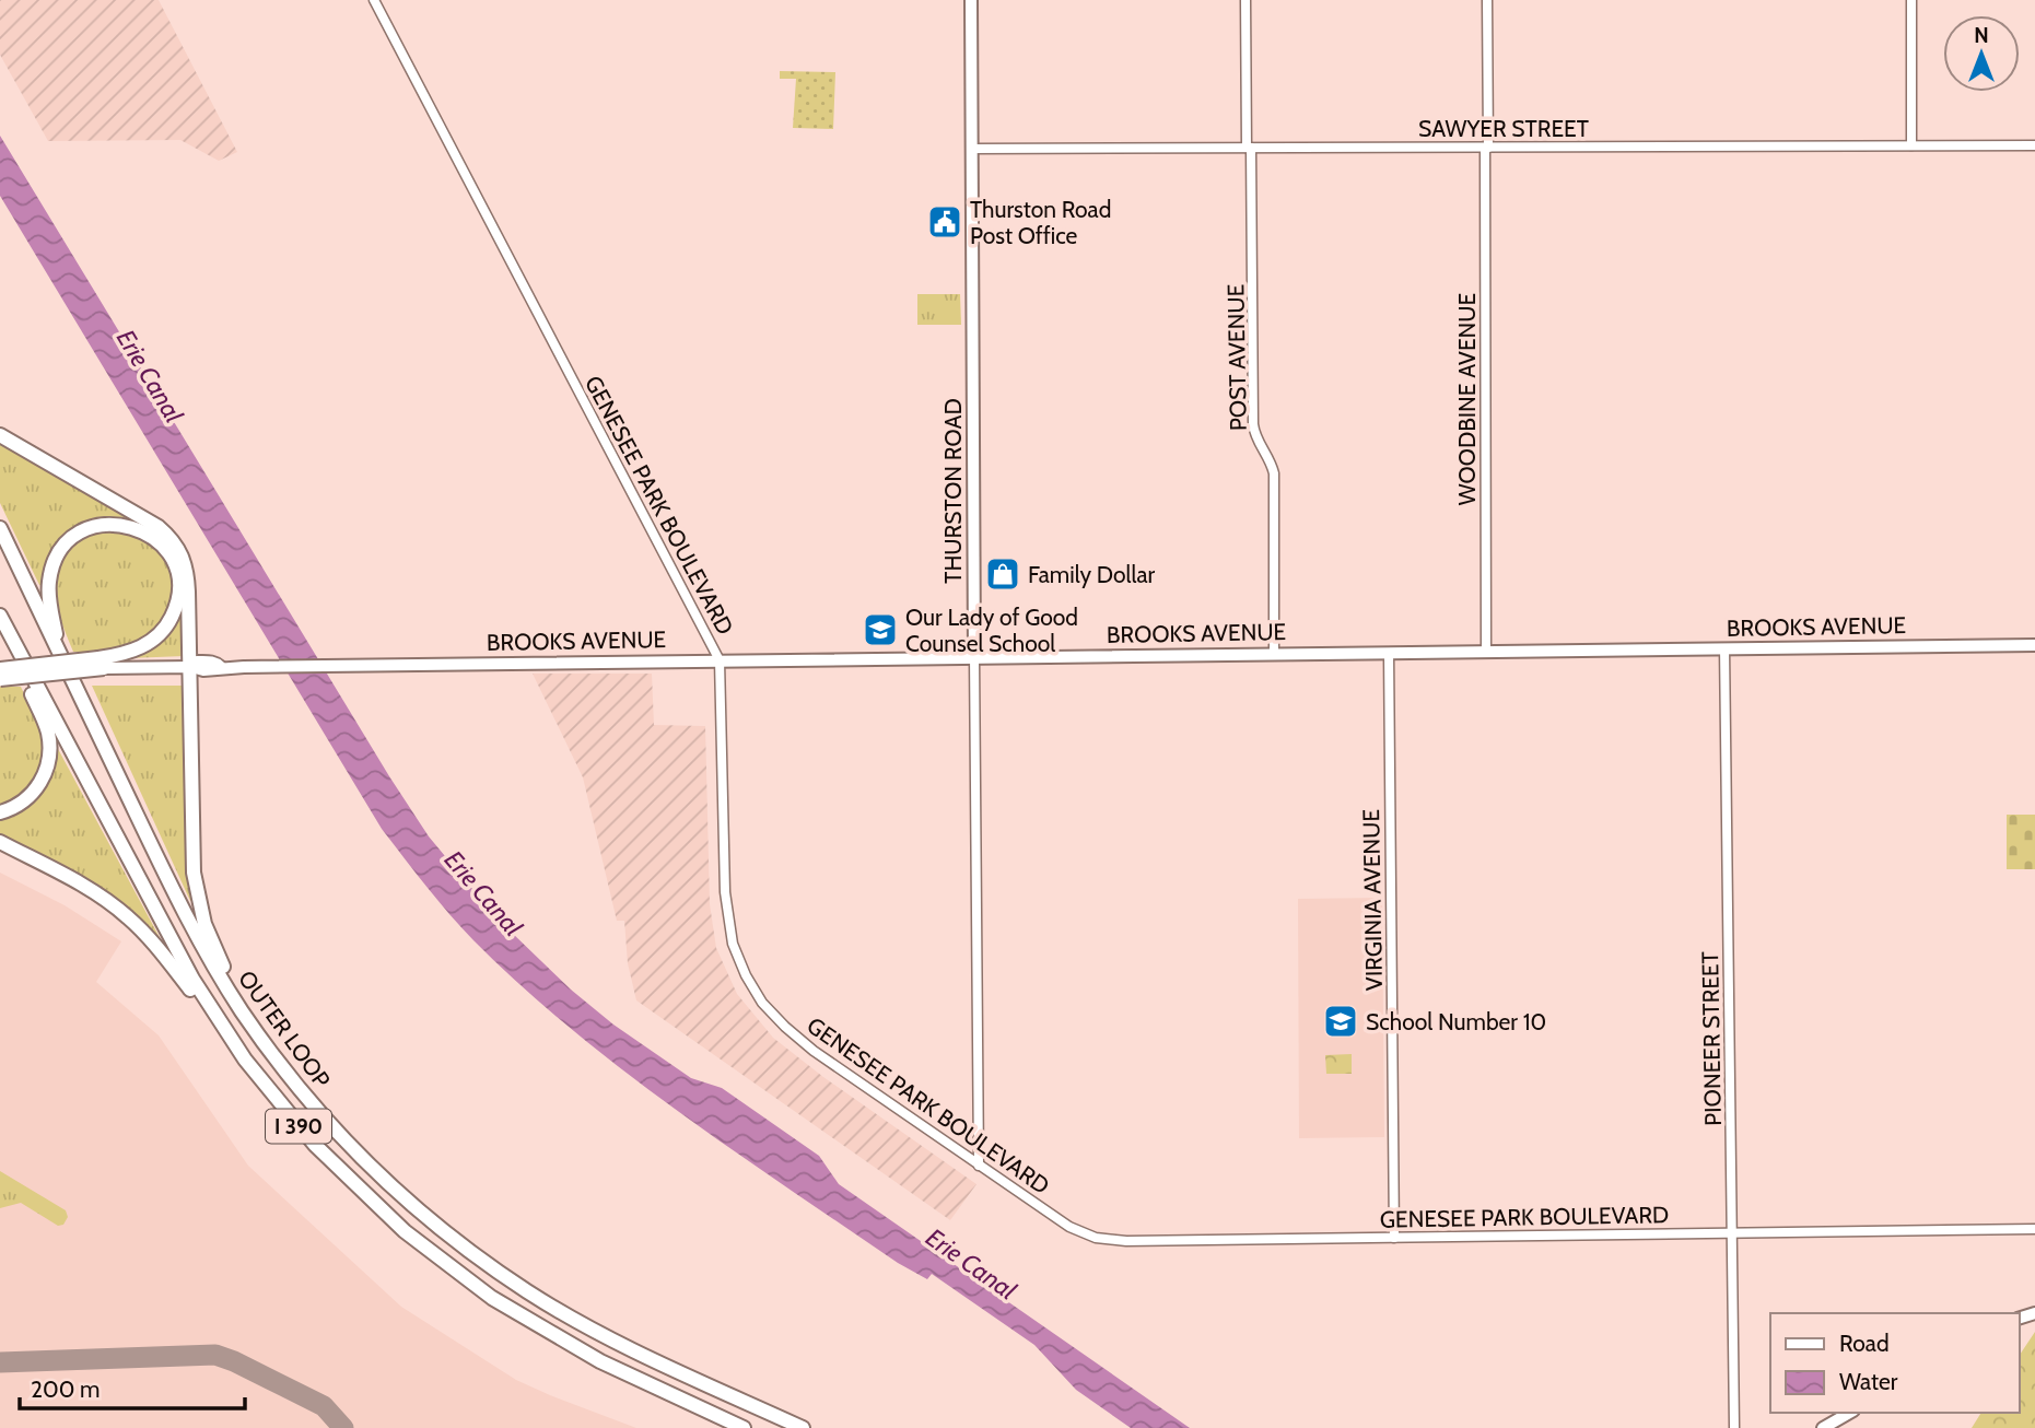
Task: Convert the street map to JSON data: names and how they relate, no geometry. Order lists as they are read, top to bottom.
{
  "streets": {
    "highway": ["OUTER LOOP", "I 390"],
    "main road": ["THURSTON ROAD", "BROOKS AVENUE"],
    "street": [
      "SAWYER STREET",
      "POST AVENUE",
      "WOODBINE AVENUE",
      "GENESEE PARK BOULEVARD",
      "VIRGINIA AVENUE",
      "PIONEER STREET"
    ]
  },
  "crossings": [
    ["SAWYER STREET", "POST AVENUE"],
    ["SAWYER STREET", "WOODBINE AVENUE"],
    ["SAWYER STREET", "THURSTON ROAD"],
    ["POST AVENUE", "BROOKS AVENUE"],
    ["WOODBINE AVENUE", "BROOKS AVENUE"],
    ["THURSTON ROAD", "GENESEE PARK BOULEVARD"],
    ["THURSTON ROAD", "BROOKS AVENUE"],
    ["GENESEE PARK BOULEVARD", "BROOKS AVENUE"],
    ["GENESEE PARK BOULEVARD", "VIRGINIA AVENUE"],
    ["GENESEE PARK BOULEVARD", "PIONEER STREET"],
    ["BROOKS AVENUE", "VIRGINIA AVENUE"],
    ["BROOKS AVENUE", "PIONEER STREET"]
  ],
  "water": ["Erie Canal"],
  "places": {
    "public building": ["Thurston Road Post Office"],
    "shop": ["Family Dollar"],
    "school or university": ["Our Lady of Good Counsel School", "School Number 10"]
  },
  "legend": ["Road", "Water"],
  "scale_bar": "200 m",
  "north": "top"
}
